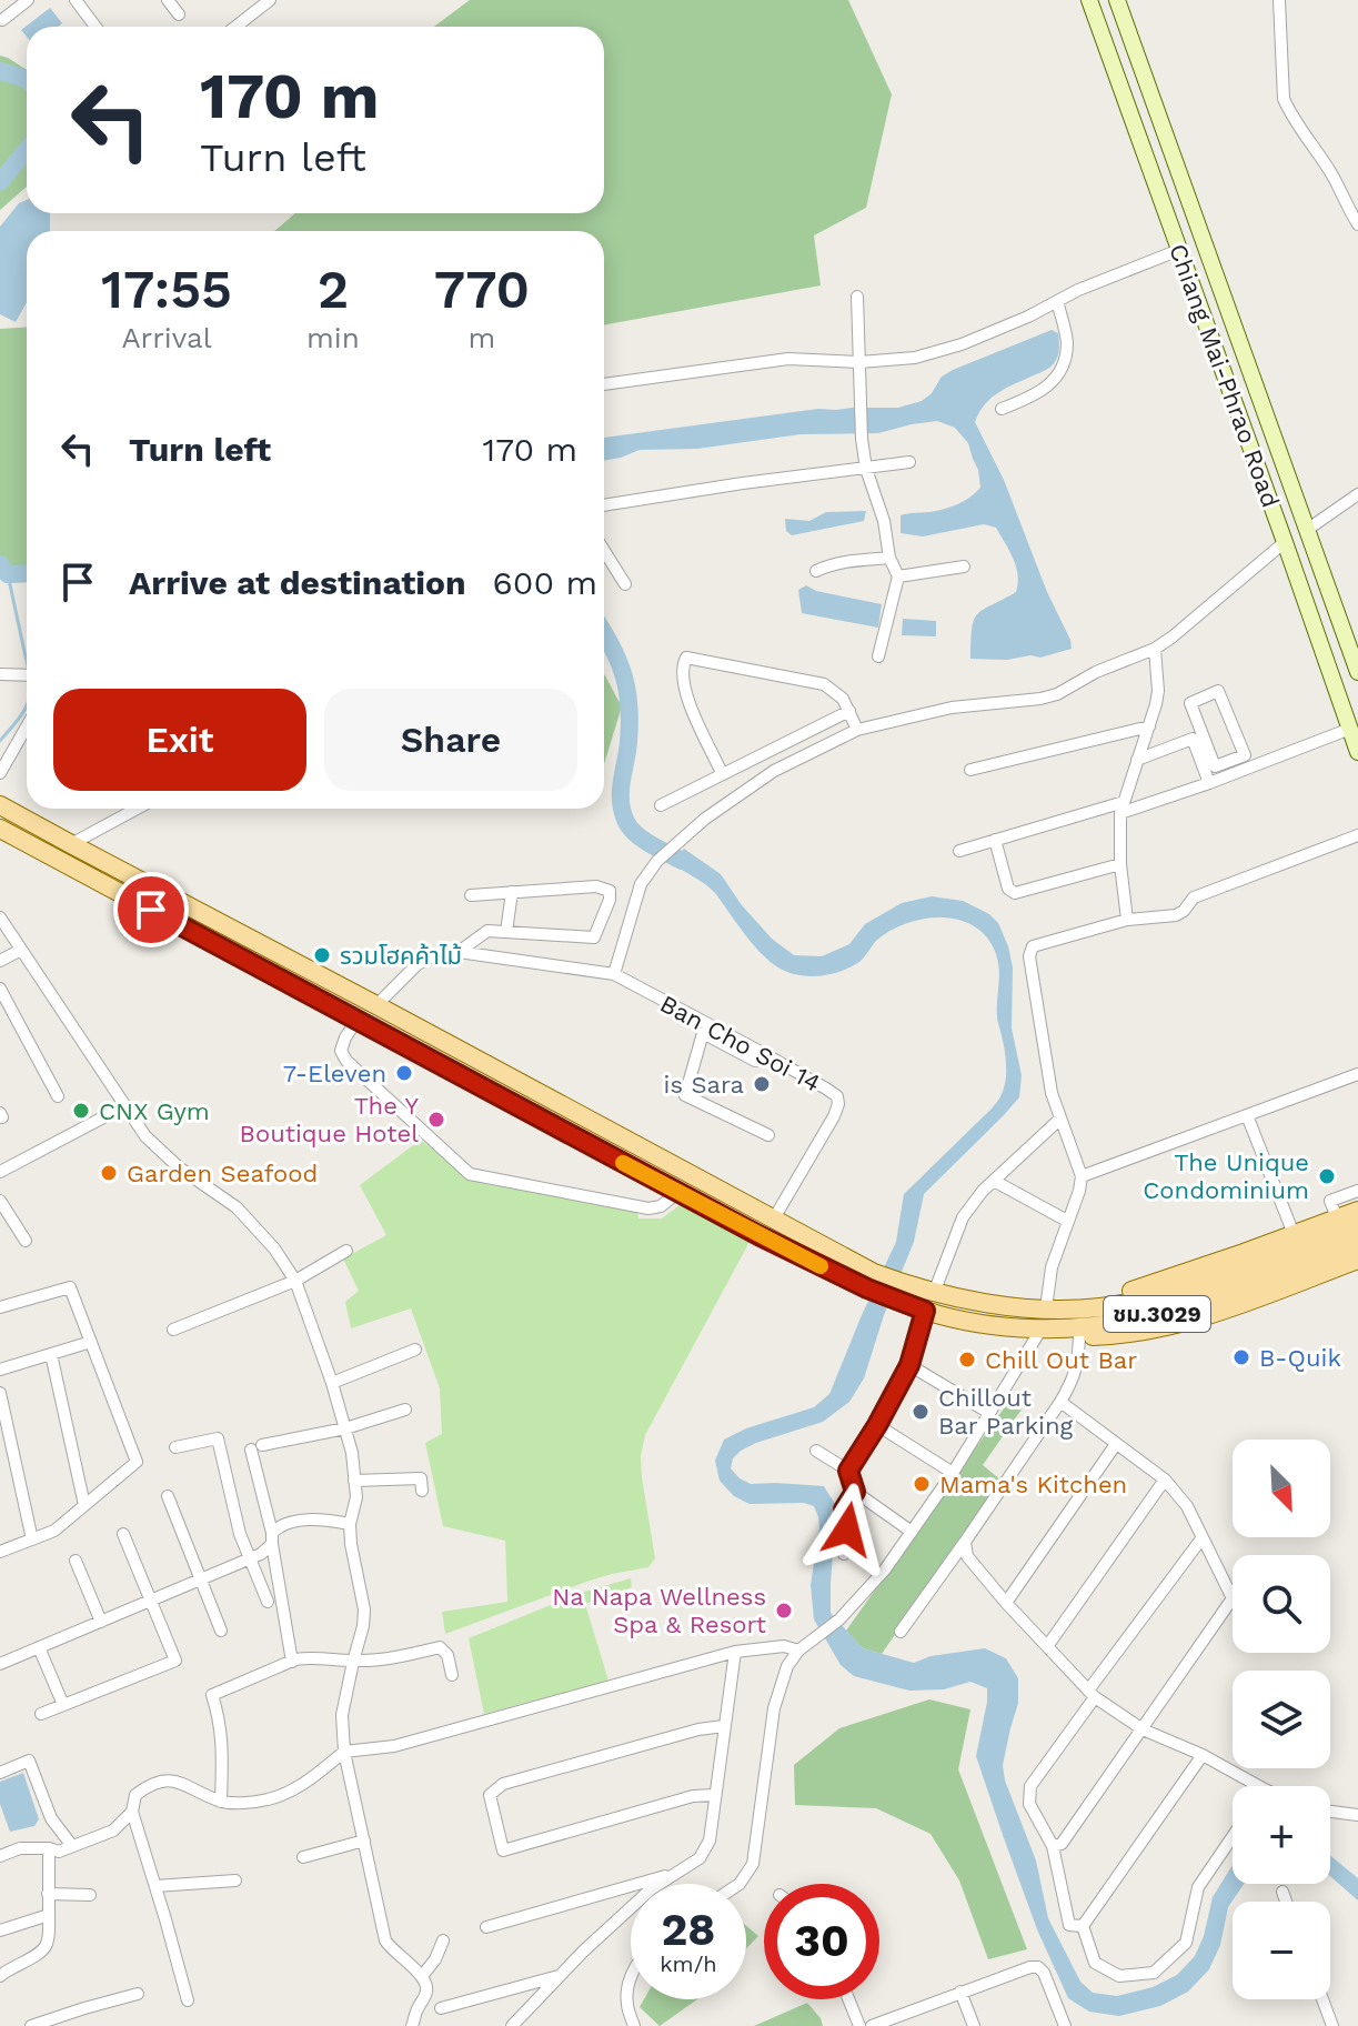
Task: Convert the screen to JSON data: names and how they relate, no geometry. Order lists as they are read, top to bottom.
{
  "streets": {
    "main road": ["Chiang Mai-Phrao Road", "ชม.3029"],
    "street": ["Ban Cho Soi 14"]
  },
  "crossings": [
    ["Ban Cho Soi 14", "ชม.3029"]
  ],
  "places": [
    "รวมโฮคค้าไม้",
    "7-Eleven",
    "is Sara",
    "CNX Gym",
    "The Y Boutique Hotel",
    "Garden Seafood",
    "The Unique Condominium",
    "B-Quik",
    "Chill Out Bar",
    "Chillout Bar Parking",
    "Mama's Kitchen",
    "Na Napa Wellness Spa & Resort"
  ],
  "north": "bottom right",
  "page": {
    "turn": ["170 m", "Turn left"],
    "eta": [
      "17:55",
      "Arrival",
      "2",
      "min",
      "770",
      "m"
    ],
    "list": [
      {
        "name": "Turn left",
        "value": "170 m"
      },
      {
        "name": "Arrive at destination",
        "value": "600 m"
      }
    ],
    "buttons": ["Exit", "Share"],
    "map_buttons": ["+", "−"],
    "speed": "28 km/h",
    "limit": "30"
  }
}
